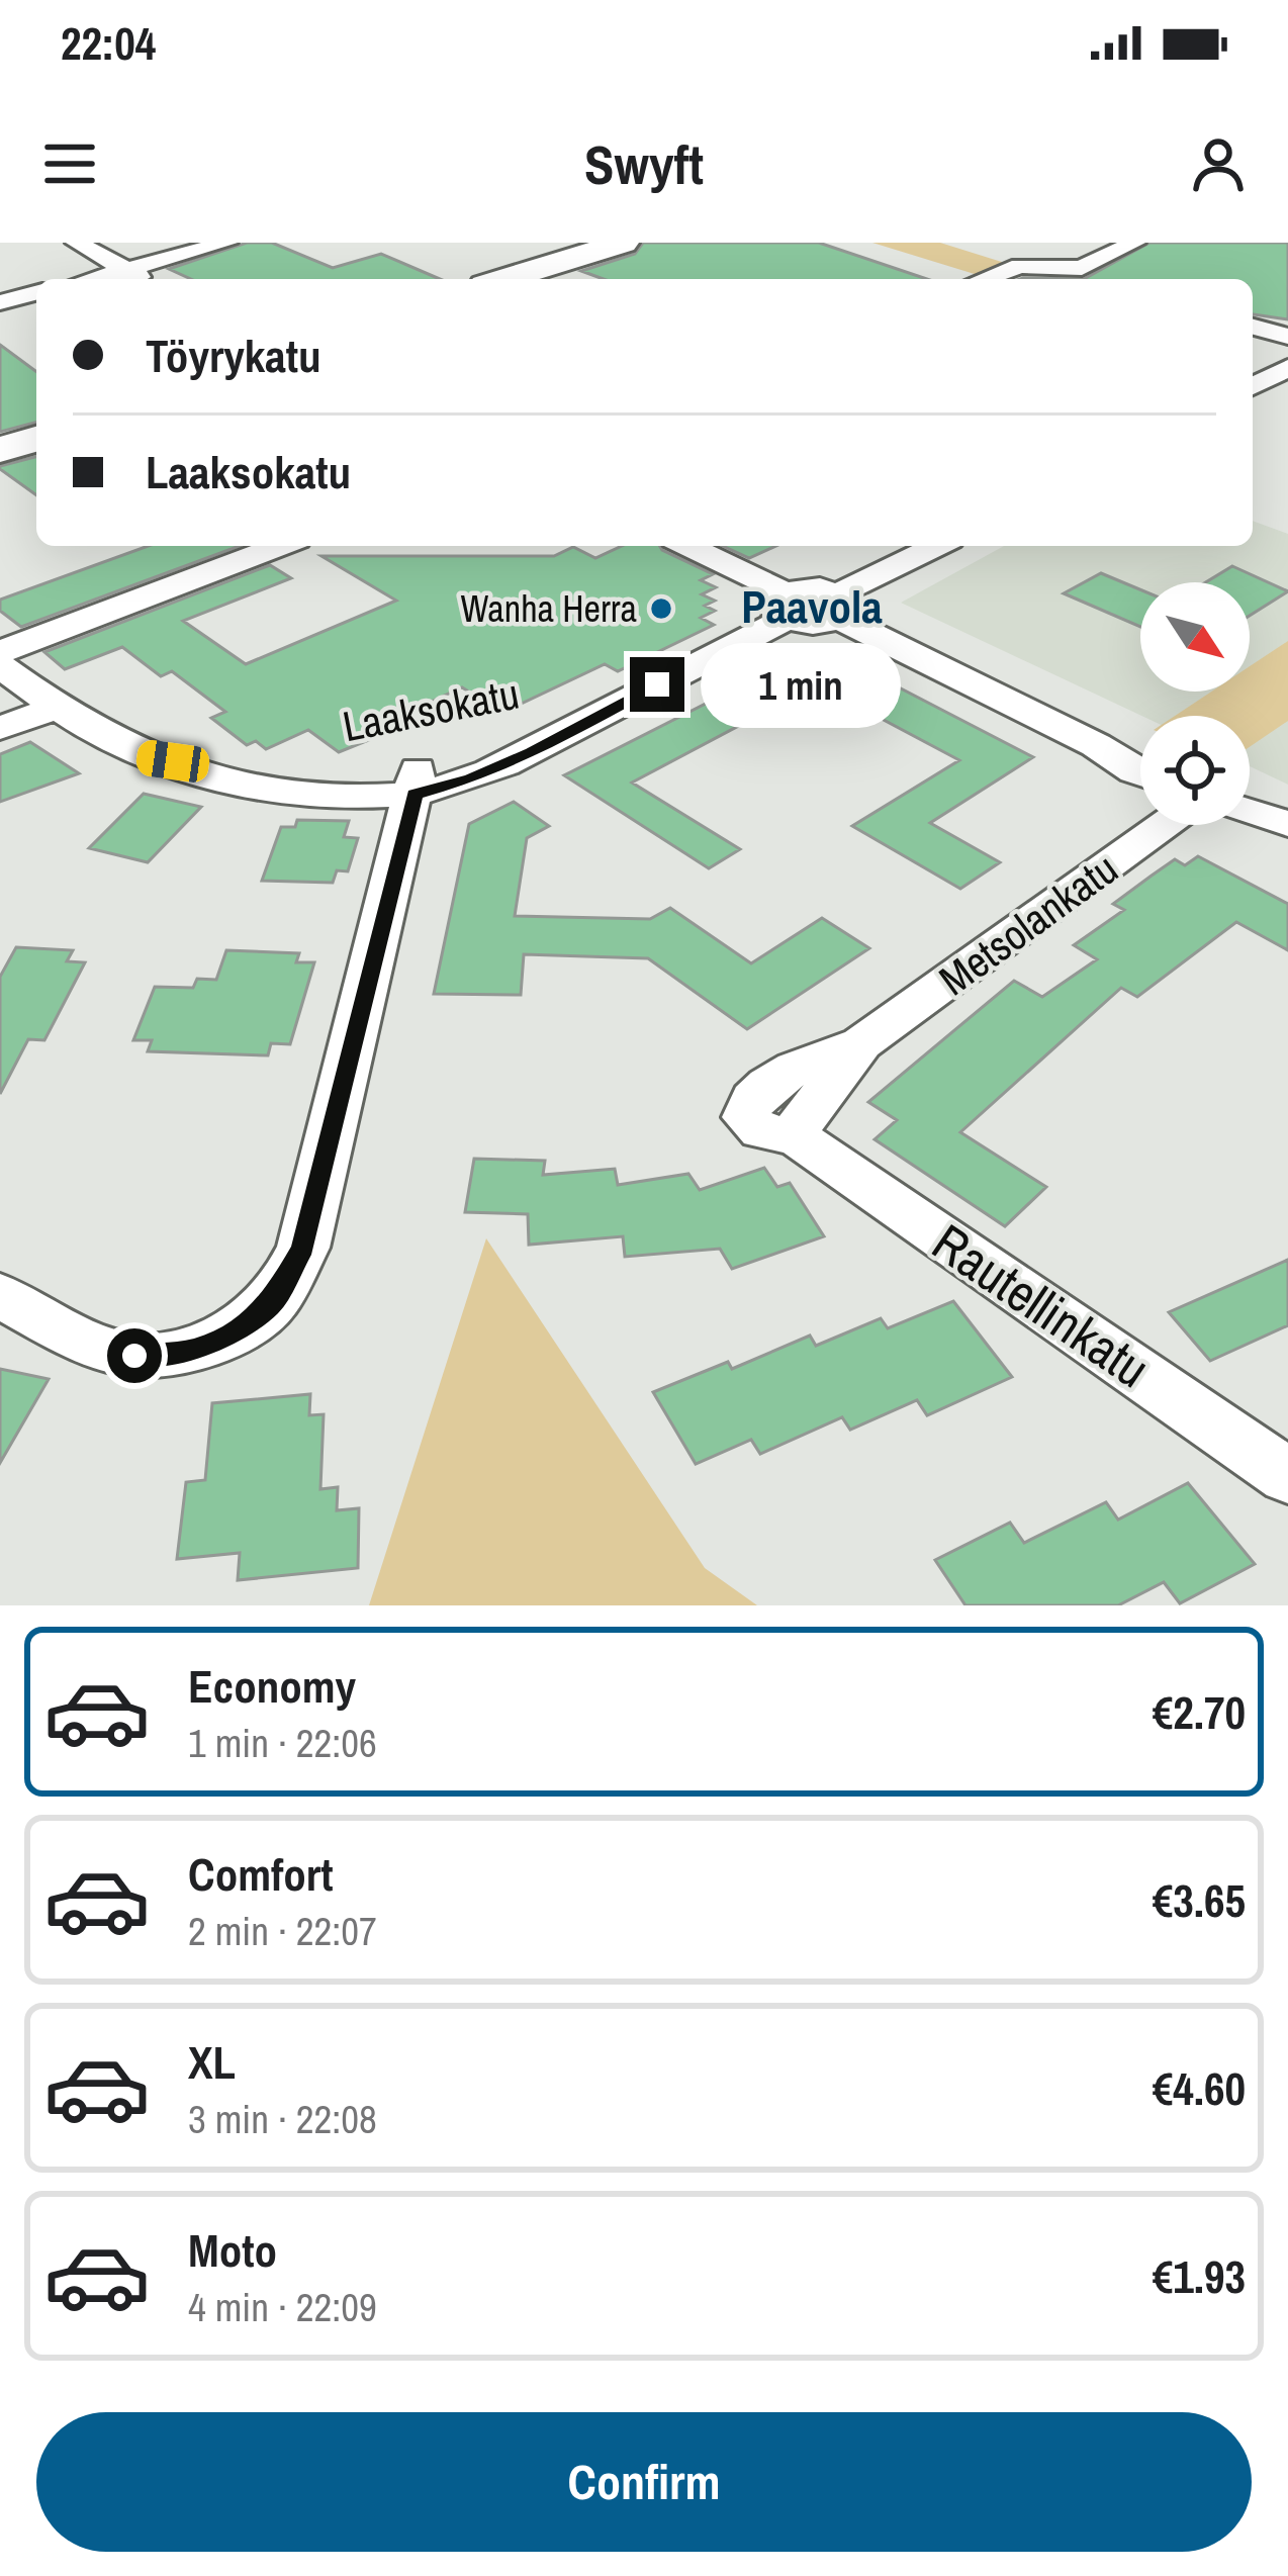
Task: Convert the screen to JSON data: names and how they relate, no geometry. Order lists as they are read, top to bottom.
{
  "streets": {
    "street": ["Laaksokatu", "Metsolankatu", "Rautellinkatu"]
  },
  "crossings": [
    ["Metsolankatu", "Rautellinkatu"]
  ],
  "districts": ["Paavola"],
  "places": ["Wanha Herra"],
  "north": "bottom right",
  "page": {
    "status": "22:04",
    "header": "Swyft",
    "banner": ["Töyrykatu", "Laaksokatu"],
    "bubble": "1 min",
    "list": [
      {
        "name": "Economy",
        "note": "1 min · 22:06",
        "value": "€2.70"
      },
      {
        "name": "Comfort",
        "note": "2 min · 22:07",
        "value": "€3.65"
      },
      {
        "name": "XL",
        "note": "3 min · 22:08",
        "value": "€4.60"
      },
      {
        "name": "Moto",
        "note": "4 min · 22:09",
        "value": "€1.93"
      }
    ],
    "buttons": "Confirm"
  }
}
